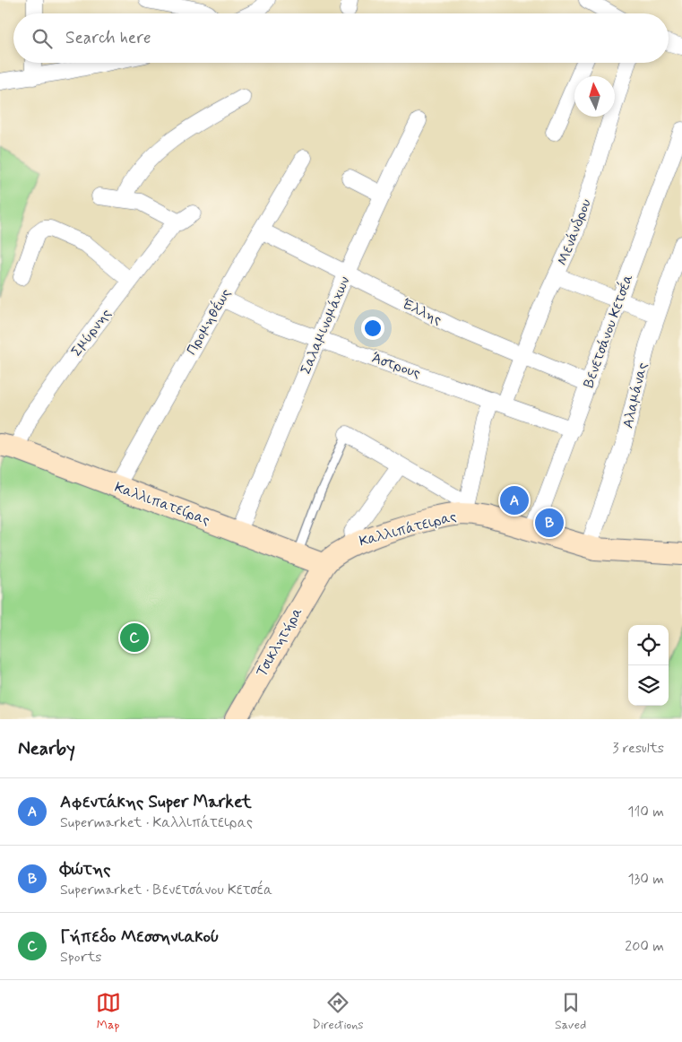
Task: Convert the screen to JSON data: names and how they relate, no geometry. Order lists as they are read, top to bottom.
{
  "streets": {
    "street": [
      "Μενάνδρου",
      "Έλλης",
      "Προμηθέως",
      "Σαλαμινομάχων",
      "Βενετσάνου Κετσέα",
      "Σμύρνης",
      "Άστρους",
      "Αλαμάνας",
      "Καλλιπατείρας",
      "Καλλιπάτειρας",
      "Τσικλητήρα"
    ]
  },
  "crossings": [
    ["Μενάνδρου", "Έλλης"],
    ["Μενάνδρου", "Άστρους"],
    ["Μενάνδρου", "Καλλιπάτειρας"],
    ["Έλλης", "Προμηθέως"],
    ["Έλλης", "Σαλαμινομάχων"],
    ["Έλλης", "Βενετσάνου Κετσέα"],
    ["Προμηθέως", "Άστρους"],
    ["Προμηθέως", "Καλλιπατείρας"],
    ["Σαλαμινομάχων", "Άστρους"],
    ["Σαλαμινομάχων", "Καλλιπατείρας"],
    ["Βενετσάνου Κετσέα", "Άστρους"],
    ["Βενετσάνου Κετσέα", "Καλλιπάτειρας"],
    ["Σμύρνης", "Καλλιπατείρας"],
    ["Αλαμάνας", "Καλλιπάτειρας"],
    ["Καλλιπατείρας", "Καλλιπάτειρας"],
    ["Καλλιπατείρας", "Τσικλητήρα"],
    ["Καλλιπάτειρας", "Τσικλητήρα"]
  ],
  "north": "top",
  "page": {
    "search": "Search here",
    "pins": ["A", "B", "C"],
    "heading": ["Nearby", "3 results"],
    "list": [
      {
        "mark": "A",
        "name": "Αφεντάκης Super Market",
        "note": "Supermarket · Καλλιπάτειρας",
        "value": "110 m"
      },
      {
        "mark": "B",
        "name": "Φώτης",
        "note": "Supermarket · Βενετσάνου Κετσέα",
        "value": "130 m"
      },
      {
        "mark": "C",
        "name": "Γήπεδο Μεσσηνιακού",
        "note": "Sports",
        "value": "200 m"
      }
    ],
    "nav": ["Map", "Directions", "Saved"]
  }
}
